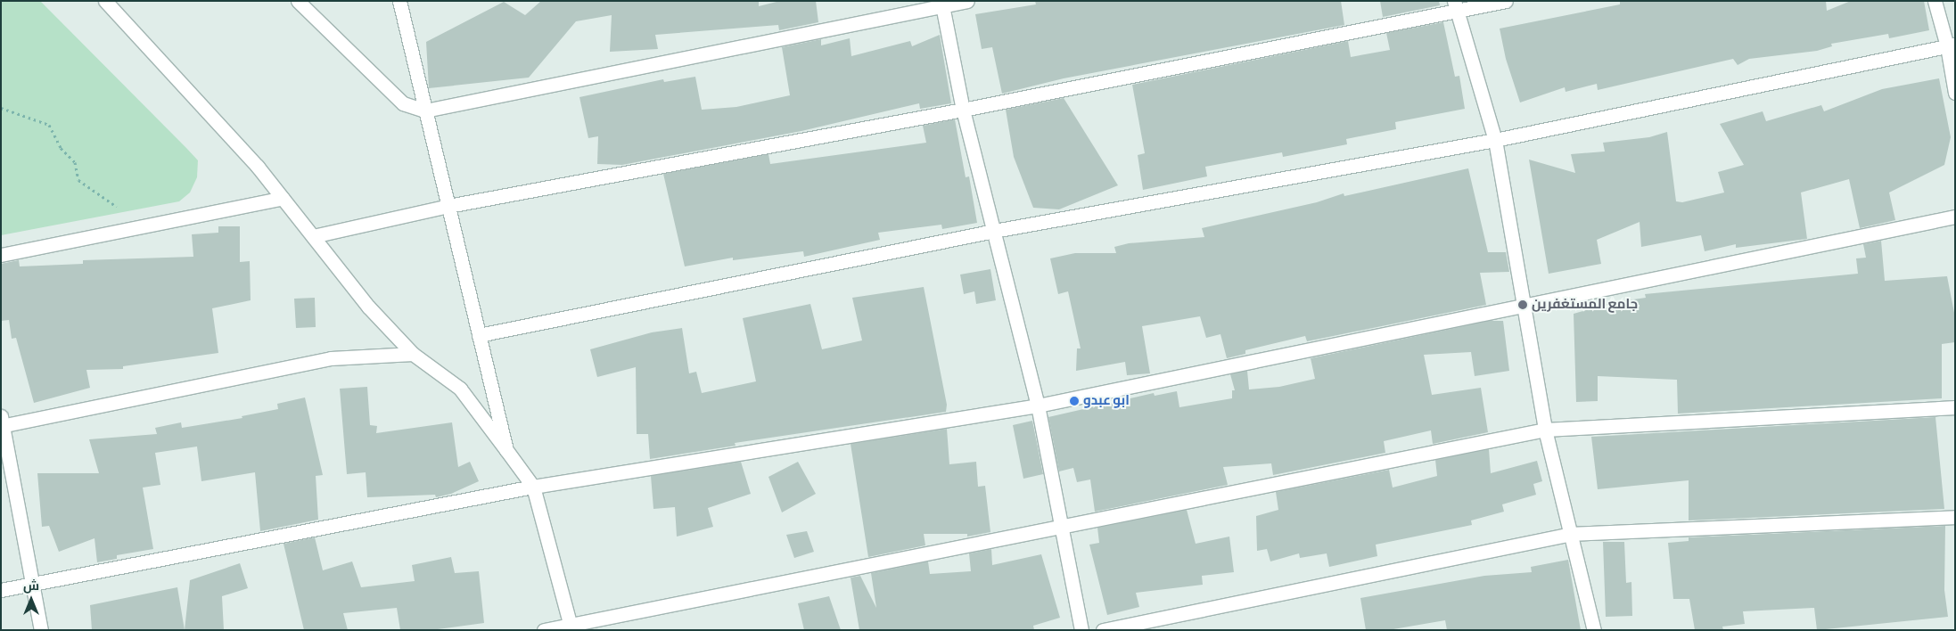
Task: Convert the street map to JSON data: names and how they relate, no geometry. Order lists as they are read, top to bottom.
{
  "places": ["جامع المستغفرين", "ابو عبدو"],
  "north": "top"
}
